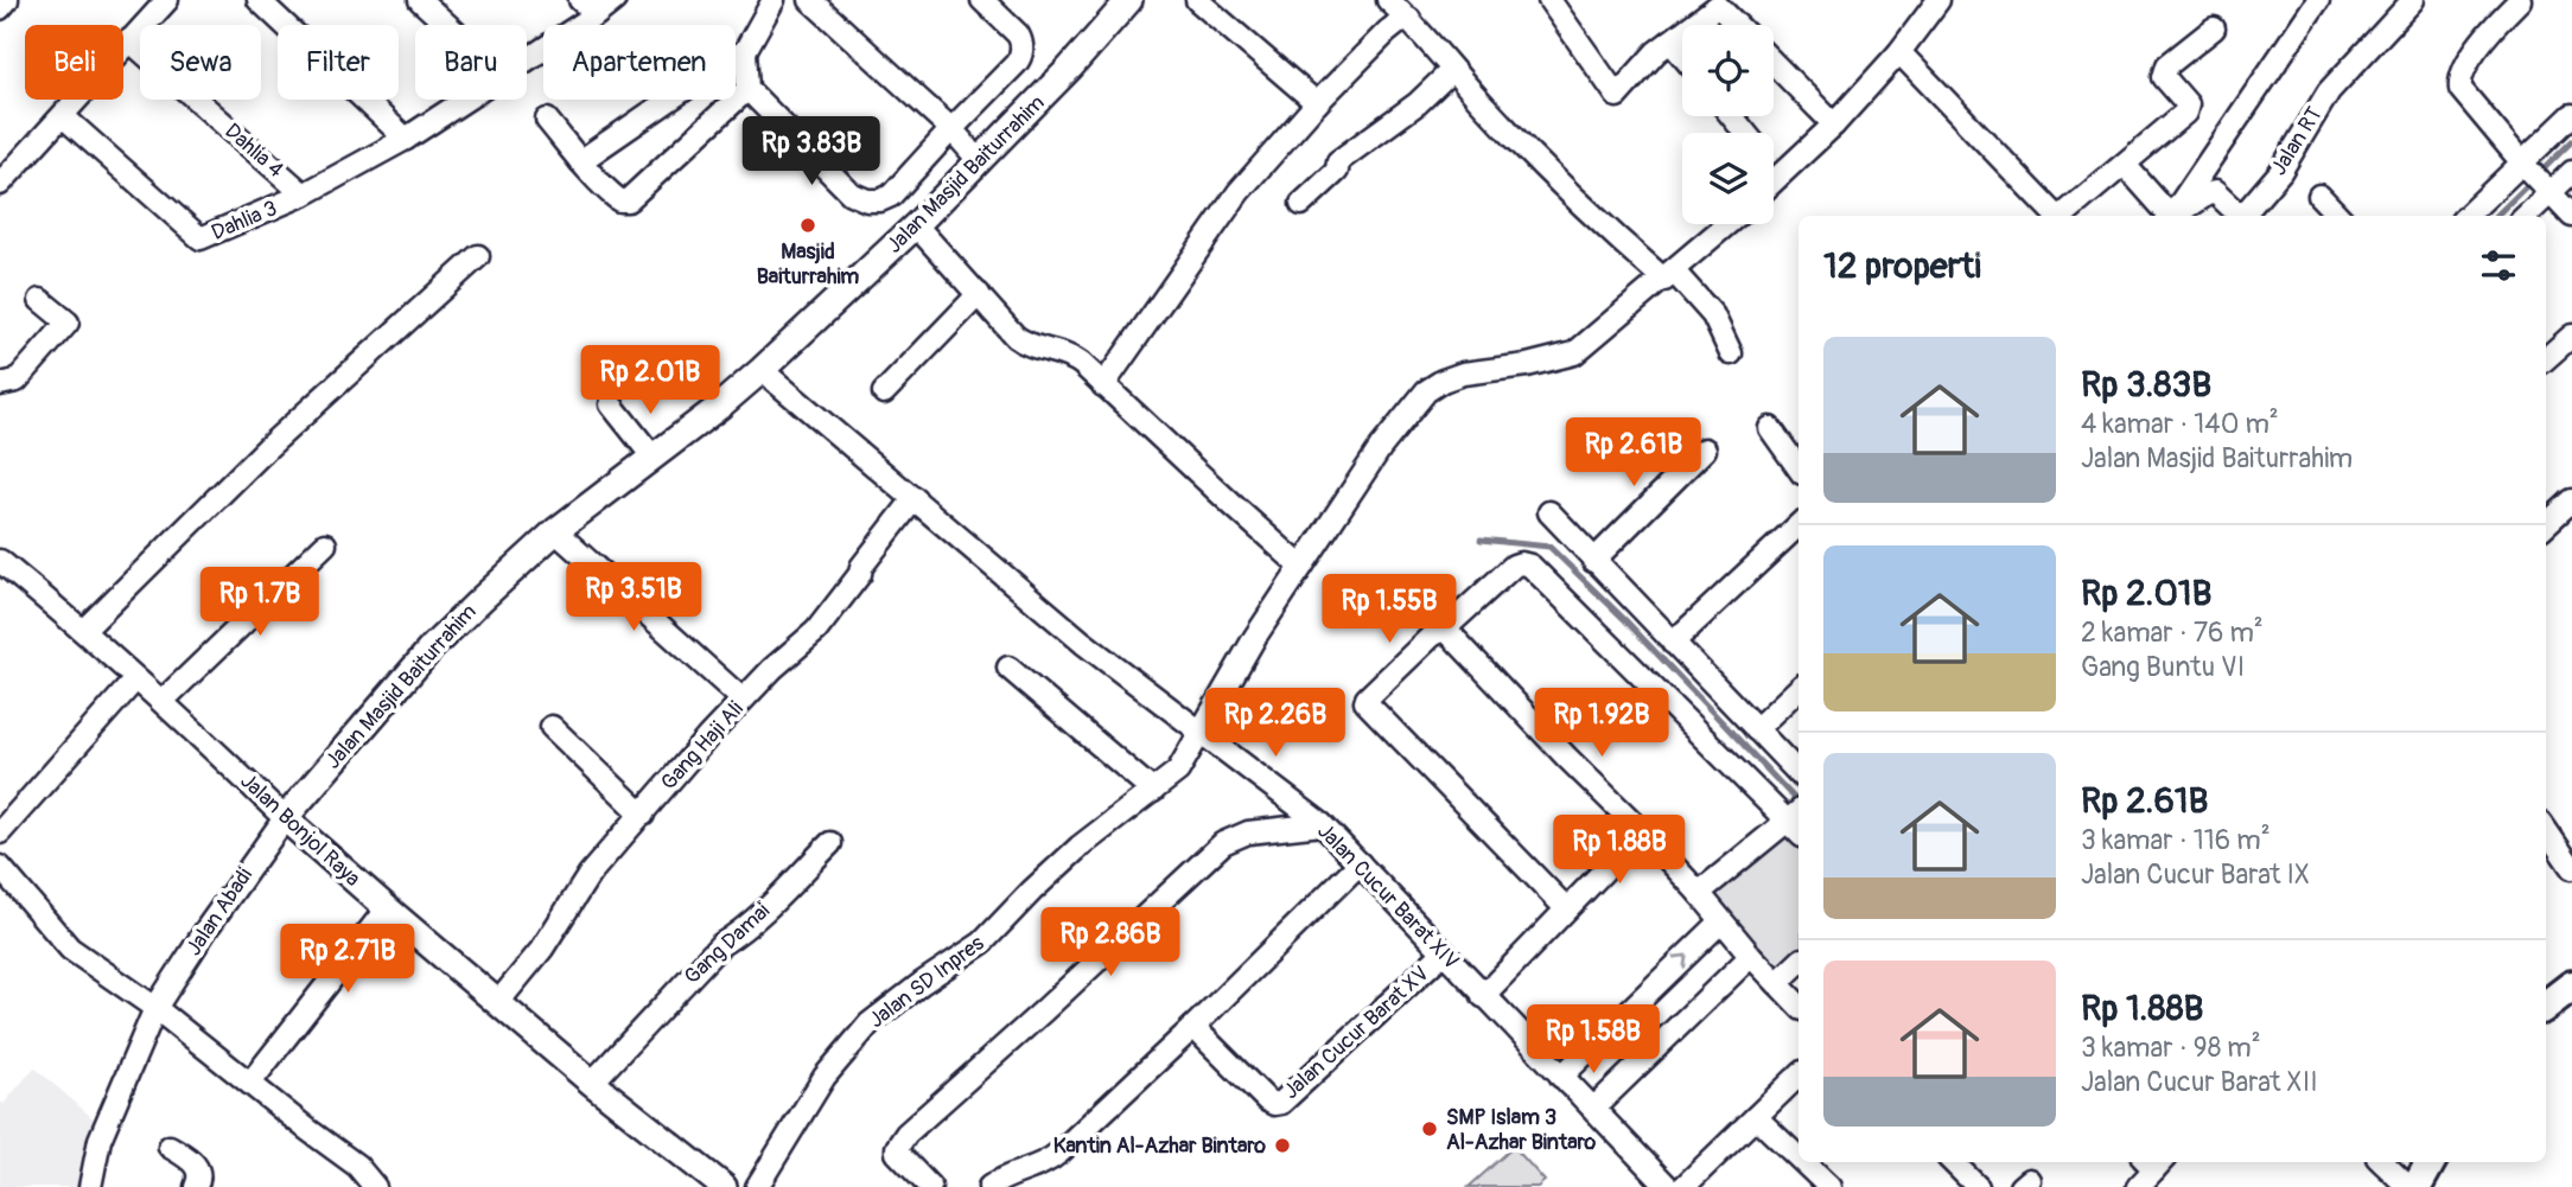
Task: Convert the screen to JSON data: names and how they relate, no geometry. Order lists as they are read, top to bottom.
{
  "streets": {
    "street": [
      "Jalan RT",
      "Dahlia 4",
      "Jalan Masjid Baiturrahim",
      "Dahlia 3",
      "Gang Haji Ali",
      "Jalan Bonjol Raya",
      "Jalan Cucur Barat XIV",
      "Jalan Abadi",
      "Gang Damai",
      "Jalan SD Inpres",
      "Jalan Cucur Barat XV"
    ]
  },
  "crossings": [
    ["Dahlia 4", "Dahlia 3"],
    ["Jalan Masjid Baiturrahim", "Jalan Bonjol Raya"],
    ["Jalan Masjid Baiturrahim", "Jalan Cucur Barat XIV"],
    ["Jalan Masjid Baiturrahim", "Jalan Abadi"],
    ["Gang Haji Ali", "Jalan Bonjol Raya"],
    ["Gang Haji Ali", "Jalan Cucur Barat XIV"],
    ["Jalan Bonjol Raya", "Jalan Abadi"],
    ["Jalan Bonjol Raya", "Gang Damai"],
    ["Jalan Cucur Barat XIV", "Jalan SD Inpres"],
    ["Jalan Cucur Barat XIV", "Jalan Cucur Barat XV"]
  ],
  "places": ["Masjid Baiturrahim", "SMP Islam 3 Al-Azhar Bintaro", "Kantin Al-Azhar Bintaro"],
  "page": {
    "chip": [
      "Beli",
      "Sewa",
      "Filter",
      "Baru",
      "Apartemen"
    ],
    "price": [
      "Rp 3.83B",
      "Rp 2.01B",
      "Rp 2.61B",
      "Rp 3.51B",
      "Rp 1.7B",
      "Rp 1.55B",
      "Rp 2.26B",
      "Rp 1.92B",
      "Rp 1.88B",
      "Rp 2.86B",
      "Rp 2.71B",
      "Rp 1.58B"
    ],
    "heading": "12 properti",
    "list": [
      {
        "name": "Rp 3.83B",
        "note": "4 kamar · 140 m² · Jalan Masjid Baiturrahim"
      },
      {
        "name": "Rp 2.01B",
        "note": "2 kamar · 76 m² · Gang Buntu VI"
      },
      {
        "name": "Rp 2.61B",
        "note": "3 kamar · 116 m² · Jalan Cucur Barat IX"
      },
      {
        "name": "Rp 1.88B",
        "note": "3 kamar · 98 m² · Jalan Cucur Barat XII"
      }
    ]
  }
}
